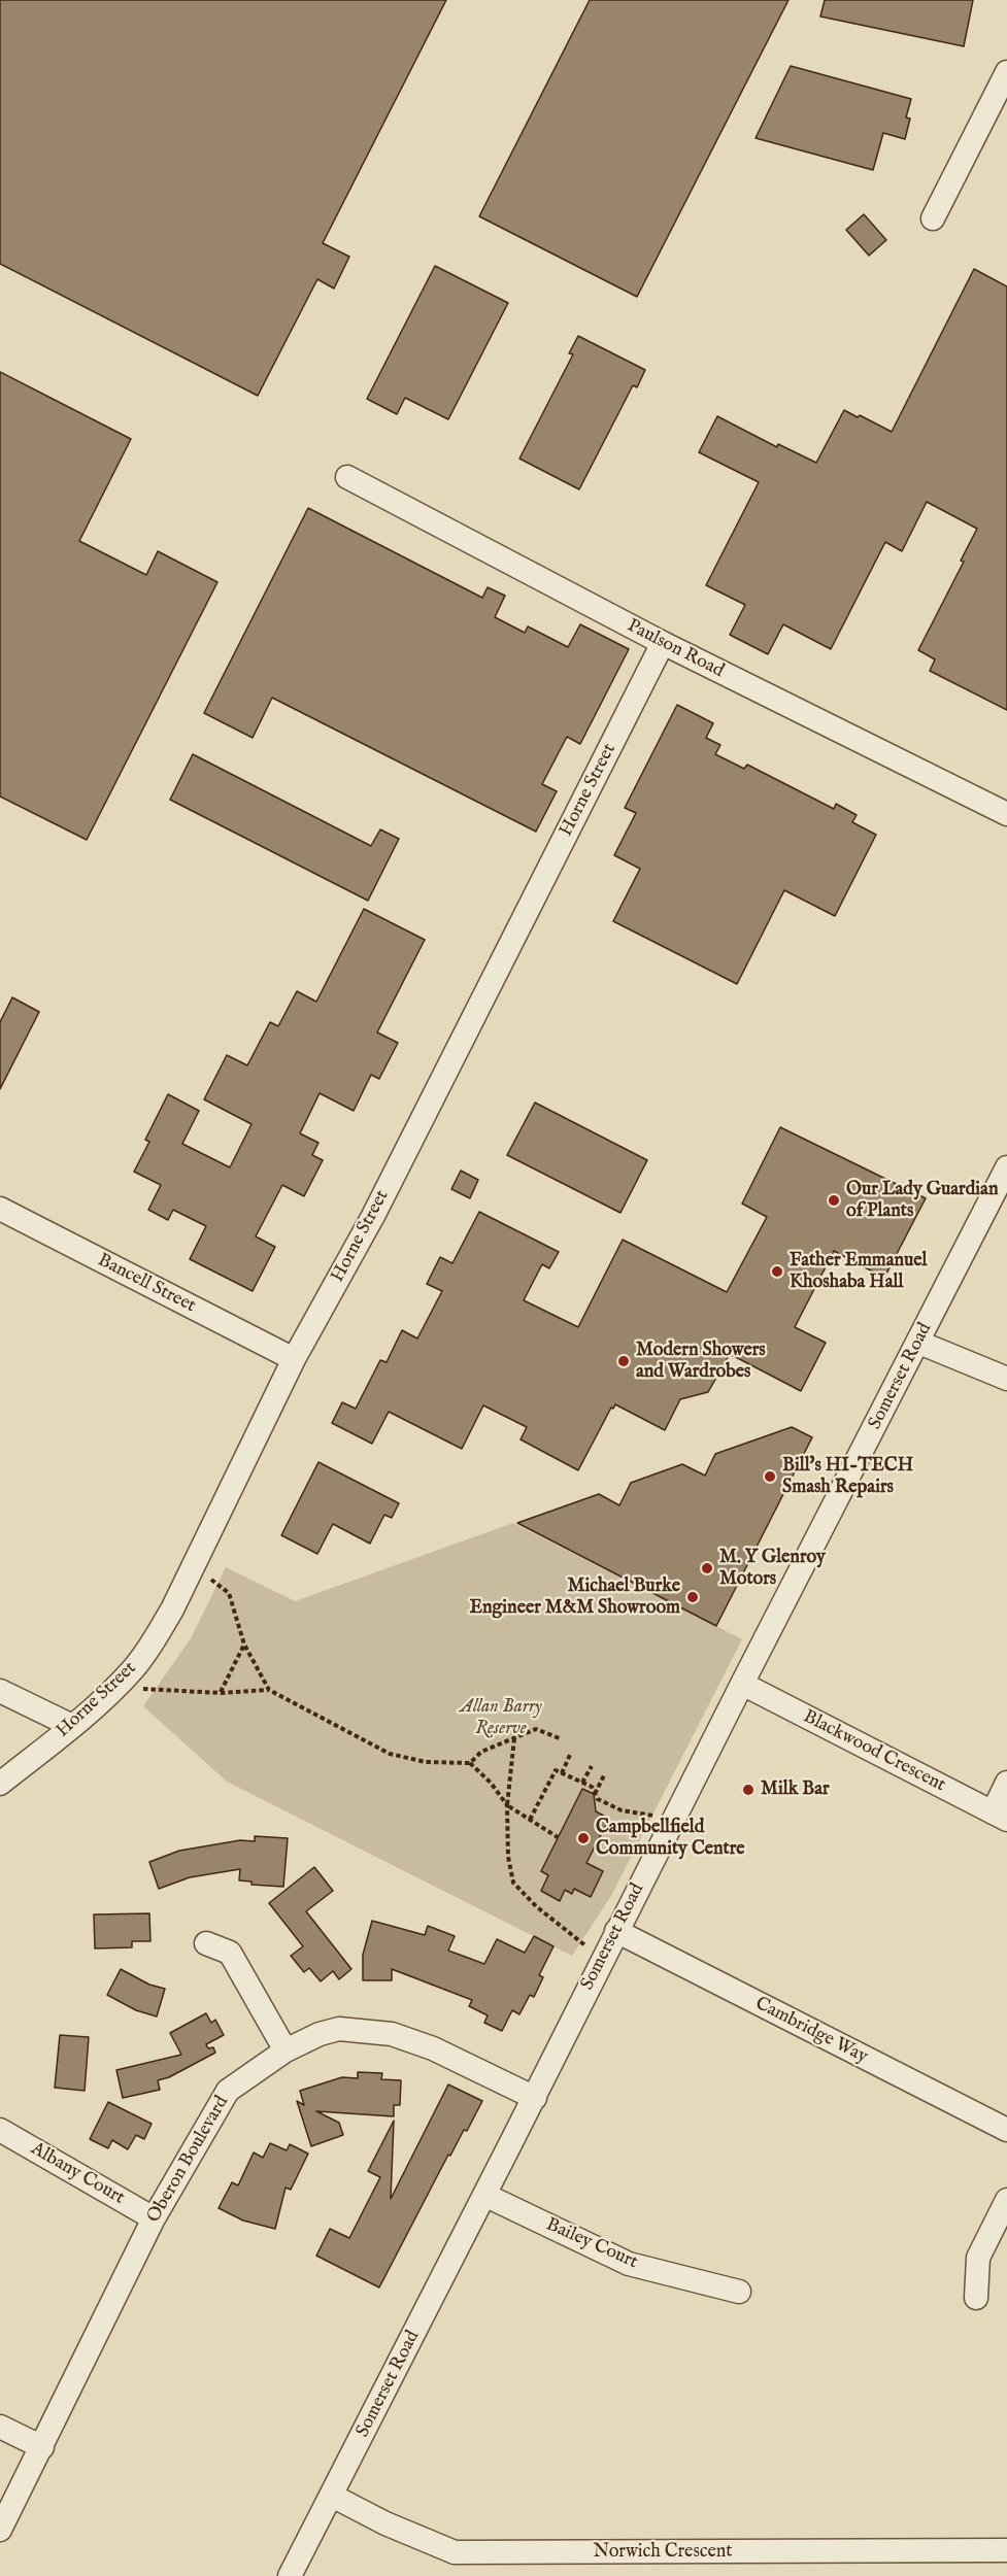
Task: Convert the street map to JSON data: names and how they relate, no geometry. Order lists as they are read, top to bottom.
{
  "streets": {
    "street": [
      "Paulson Road",
      "Horne Street",
      "Bancell Street",
      "Somerset Road",
      "Blackwood Crescent",
      "Cambridge Way",
      "Oberon Boulevard",
      "Albany Court",
      "Bailey Court",
      "Norwich Crescent"
    ]
  },
  "crossings": [
    ["Paulson Road", "Horne Street"],
    ["Horne Street", "Bancell Street"],
    ["Somerset Road", "Blackwood Crescent"],
    ["Somerset Road", "Cambridge Way"],
    ["Somerset Road", "Oberon Boulevard"],
    ["Somerset Road", "Bailey Court"],
    ["Somerset Road", "Norwich Crescent"],
    ["Oberon Boulevard", "Albany Court"]
  ],
  "parks": ["Allan Barry Reserve"],
  "places": [
    "Our Lady Guardian of Plants",
    "Father Emmanuel Khoshaba Hall",
    "Modern Showers and Wardrobes",
    "Bill's HI-TECH Smash Repairs",
    "M. Y Glenroy Motors",
    "Michael Burke Engineer M&M Showroom",
    "Milk Bar",
    "Campbellfield Community Centre"
  ]
}
